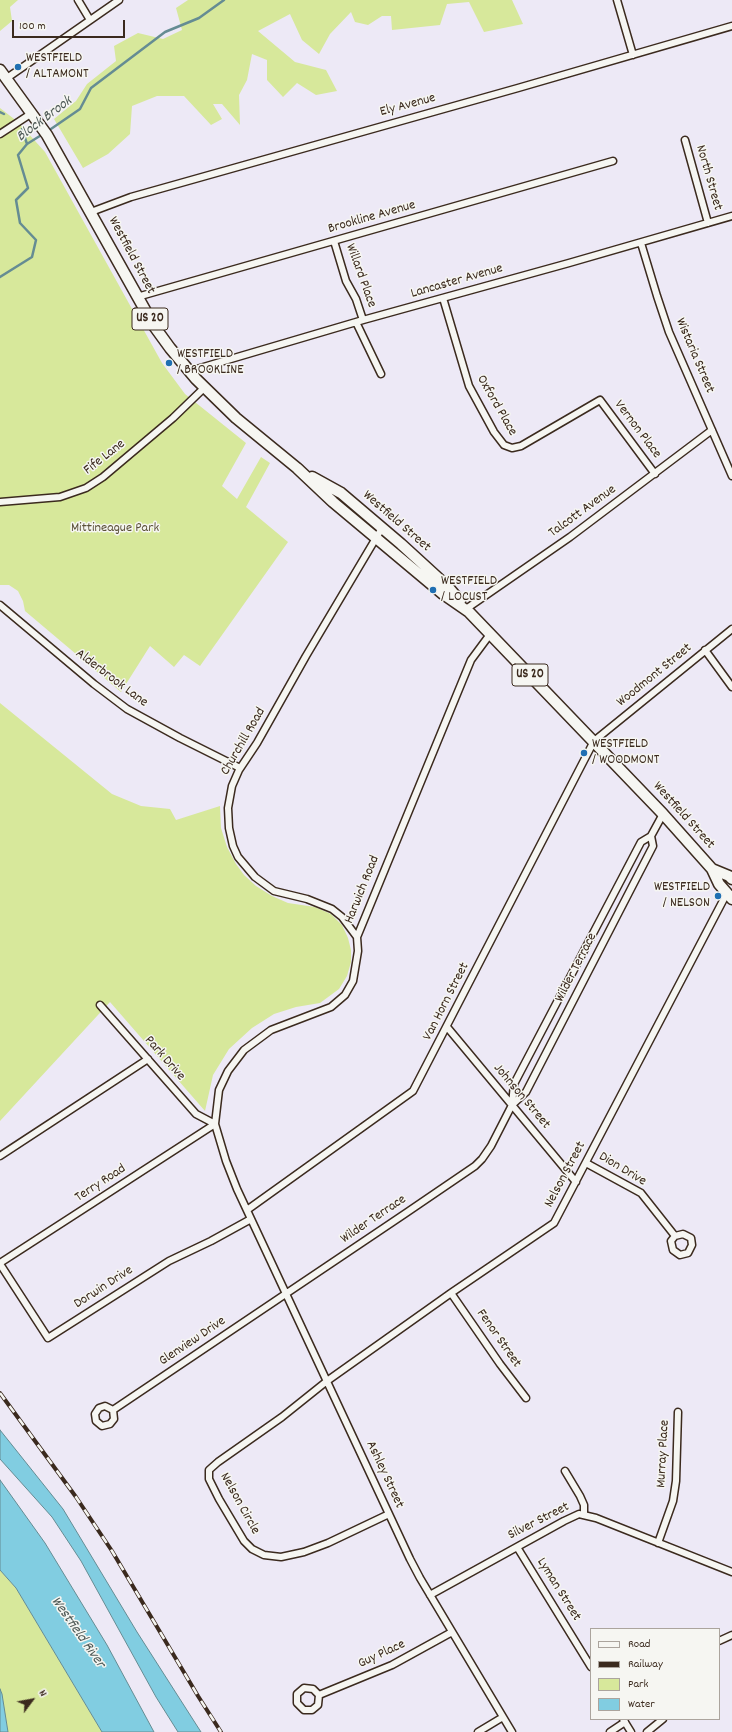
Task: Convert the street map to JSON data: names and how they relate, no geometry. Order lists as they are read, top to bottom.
{
  "streets": {
    "main road": ["Westfield Street", "US 20"],
    "street": [
      "Ely Avenue",
      "North Street",
      "Brookline Avenue",
      "Willard Place",
      "Lancaster Avenue",
      "Wistaria Street",
      "Oxford Place",
      "Vernon Place",
      "Fife Lane",
      "Talcott Avenue",
      "Woodmont Street",
      "Alderbrook Lane",
      "Churchill Road",
      "Harwich Road",
      "Wilder Terrace",
      "Van Horn Street",
      "Park Drive",
      "Johnson Street",
      "Dion Drive",
      "Nelson Street",
      "Terry Road",
      "Dorwin Drive",
      "Fenor Street",
      "Glenview Drive",
      "Murray Place",
      "Ashley Street",
      "Nelson Circle",
      "Silver Street",
      "Lyman Street",
      "Guy Place"
    ]
  },
  "crossings": [
    ["Ely Avenue", "Westfield Street"],
    ["North Street", "Lancaster Avenue"],
    ["Brookline Avenue", "Westfield Street"],
    ["Brookline Avenue", "Willard Place"],
    ["Westfield Street", "Lancaster Avenue"],
    ["Westfield Street", "Fife Lane"],
    ["Westfield Street", "Talcott Avenue"],
    ["Westfield Street", "Woodmont Street"],
    ["Westfield Street", "Churchill Road"],
    ["Westfield Street", "Harwich Road"],
    ["Westfield Street", "Wilder Terrace"],
    ["Westfield Street", "Van Horn Street"],
    ["Westfield Street", "Nelson Street"],
    ["Willard Place", "Lancaster Avenue"],
    ["Lancaster Avenue", "Wistaria Street"],
    ["Lancaster Avenue", "Oxford Place"],
    ["Wistaria Street", "Talcott Avenue"],
    ["Oxford Place", "Vernon Place"],
    ["Vernon Place", "Talcott Avenue"],
    ["Woodmont Street", "Van Horn Street"],
    ["Alderbrook Lane", "Churchill Road"],
    ["Churchill Road", "Harwich Road"],
    ["Harwich Road", "Van Horn Street"],
    ["Harwich Road", "Park Drive"],
    ["Harwich Road", "Terry Road"],
    ["Harwich Road", "Dorwin Drive"],
    ["Harwich Road", "Ashley Street"],
    ["Wilder Terrace", "Johnson Street"],
    ["Wilder Terrace", "Glenview Drive"],
    ["Wilder Terrace", "Ashley Street"],
    ["Van Horn Street", "Johnson Street"],
    ["Park Drive", "Terry Road"],
    ["Johnson Street", "Nelson Street"],
    ["Dion Drive", "Nelson Street"],
    ["Nelson Street", "Fenor Street"],
    ["Nelson Street", "Ashley Street"],
    ["Nelson Street", "Nelson Circle"],
    ["Terry Road", "Dorwin Drive"],
    ["Dorwin Drive", "Ashley Street"],
    ["Glenview Drive", "Ashley Street"],
    ["Murray Place", "Silver Street"],
    ["Ashley Street", "Nelson Circle"],
    ["Ashley Street", "Silver Street"],
    ["Ashley Street", "Guy Place"],
    ["Silver Street", "Lyman Street"]
  ],
  "water": ["Block Brook", "Westfield River"],
  "parks": ["Mittineague Park"],
  "places": [
    "WESTFIELD / ALTAMONT",
    "WESTFIELD / BROOKLINE",
    "WESTFIELD / LOCUST",
    "WESTFIELD / WOODMONT",
    "WESTFIELD / NELSON"
  ],
  "legend": [
    "Road",
    "Railway",
    "Park",
    "Water"
  ],
  "scale_bar": "100 m",
  "north": "top right"
}
